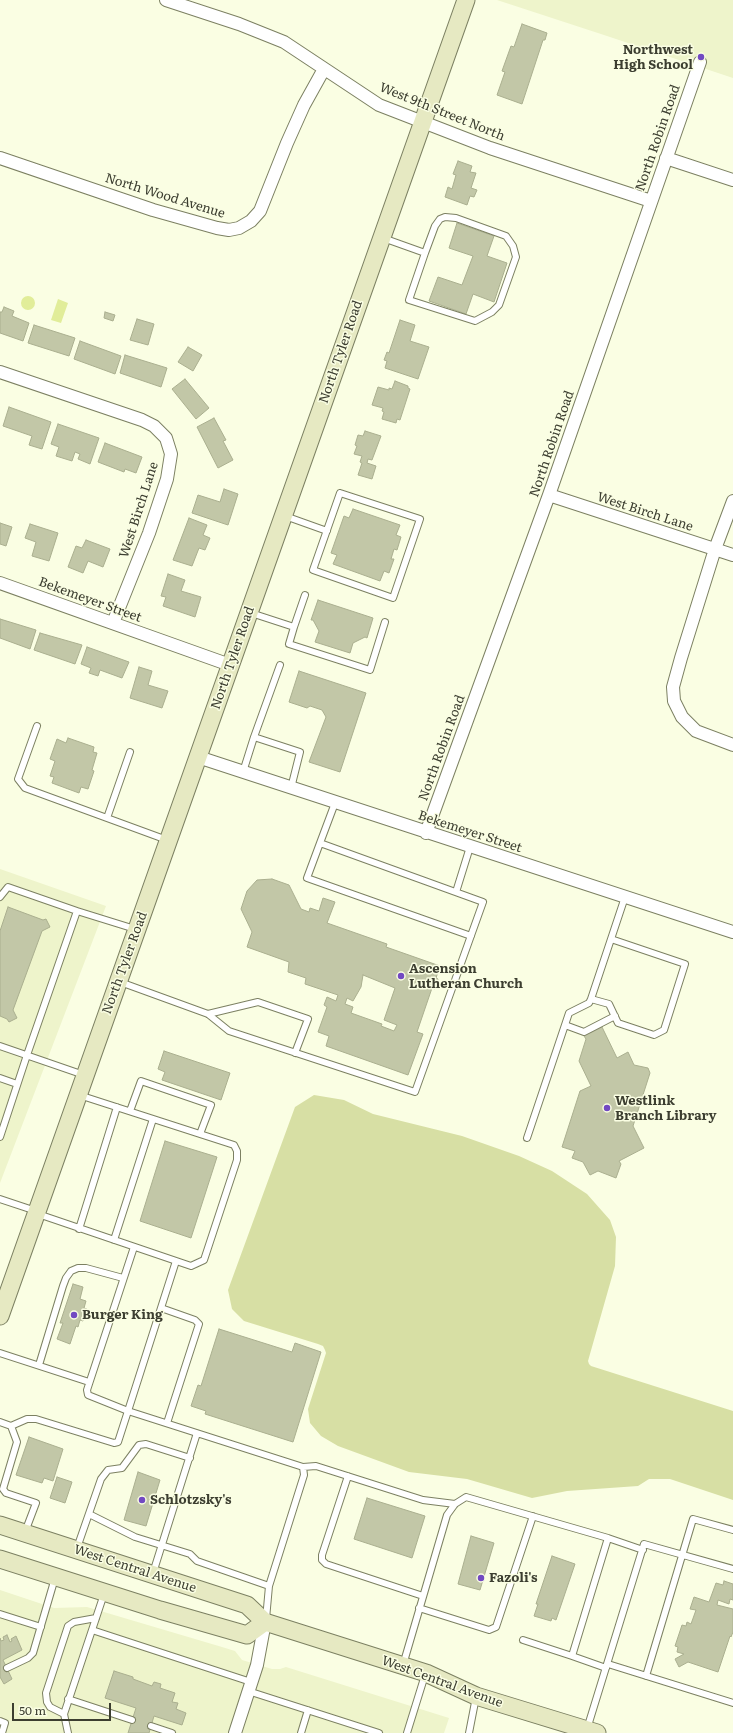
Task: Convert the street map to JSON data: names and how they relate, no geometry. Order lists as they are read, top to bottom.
{
  "streets": {
    "main road": ["North Tyler Road", "West Central Avenue"],
    "street": [
      "West 9th Street North",
      "North Robin Road",
      "North Wood Avenue",
      "West Birch Lane",
      "Bekemeyer Street"
    ]
  },
  "crossings": [
    ["West 9th Street North", "North Robin Road"],
    ["West 9th Street North", "North Wood Avenue"],
    ["West 9th Street North", "North Tyler Road"],
    ["North Robin Road", "West Birch Lane"],
    ["North Robin Road", "Bekemeyer Street"],
    ["North Tyler Road", "Bekemeyer Street"],
    ["West Birch Lane", "Bekemeyer Street"]
  ],
  "places": [
    "Northwest High School",
    "Ascension Lutheran Church",
    "Westlink Branch Library",
    "Burger King",
    "Schlotzsky's",
    "Fazoli's"
  ],
  "scale_bar": "50 m"
}
